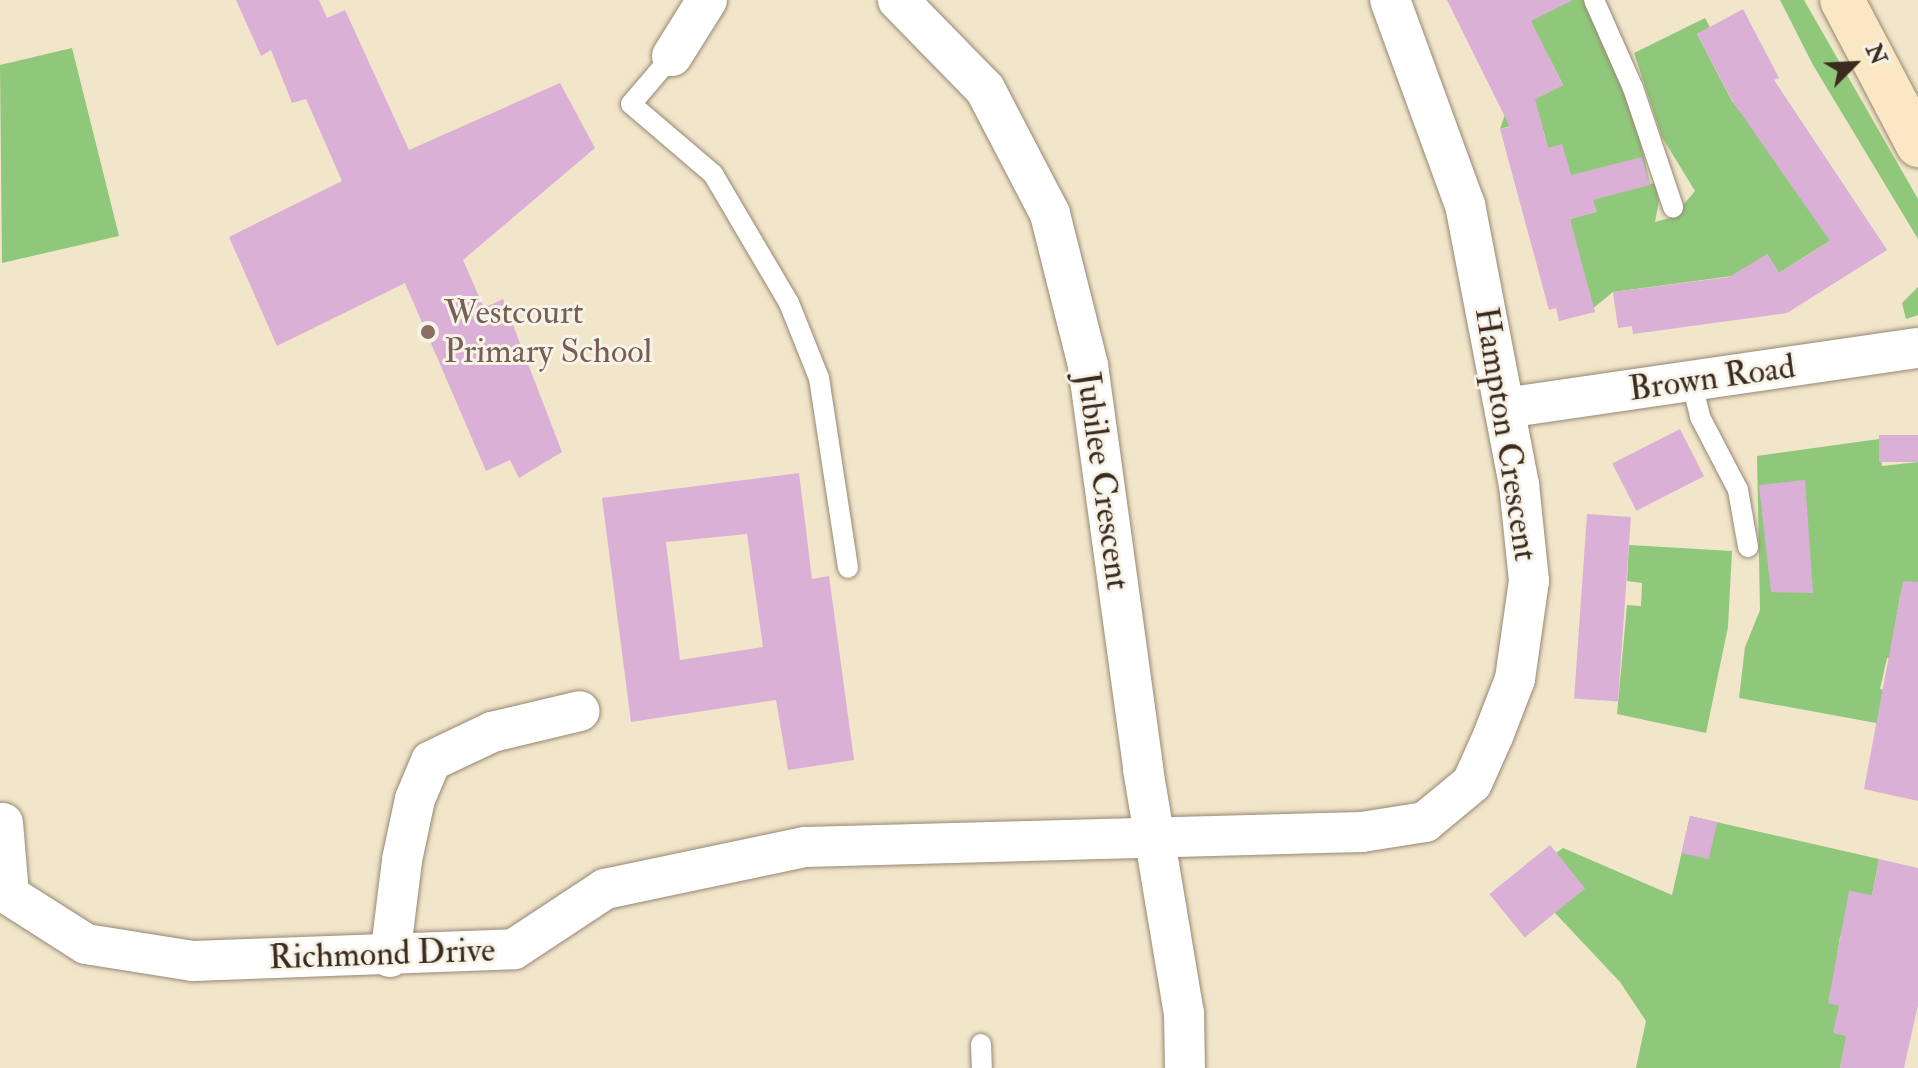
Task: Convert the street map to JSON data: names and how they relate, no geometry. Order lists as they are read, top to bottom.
{
  "streets": {
    "street": [
      "Brown Road",
      "Hampton Crescent",
      "Jubilee Crescent",
      "Richmond Drive"
    ]
  },
  "crossings": [
    ["Brown Road", "Hampton Crescent"],
    ["Hampton Crescent", "Jubilee Crescent"],
    ["Hampton Crescent", "Richmond Drive"],
    ["Jubilee Crescent", "Richmond Drive"]
  ],
  "places": ["Westcourt Primary School"],
  "north": "top right"
}
